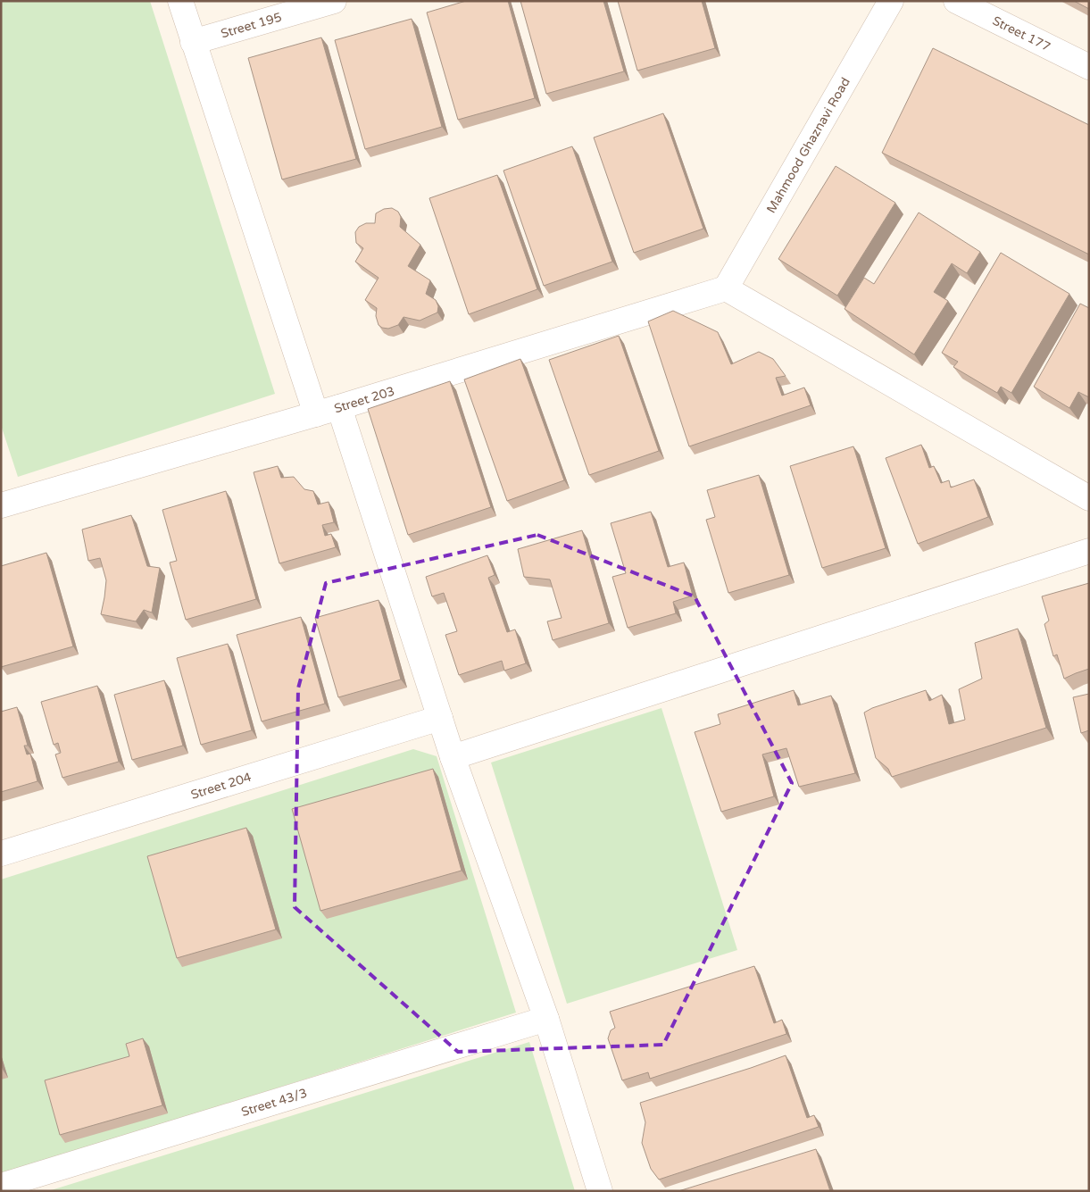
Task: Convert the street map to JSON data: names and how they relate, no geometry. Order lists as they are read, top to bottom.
{
  "streets": {
    "street": [
      "Street 195",
      "Street 177",
      "Mahmood Ghaznavi Road",
      "Street 203",
      "Street 204",
      "Street 43/3"
    ]
  },
  "crossings": [
    ["Mahmood Ghaznavi Road", "Street 203"]
  ]
}
